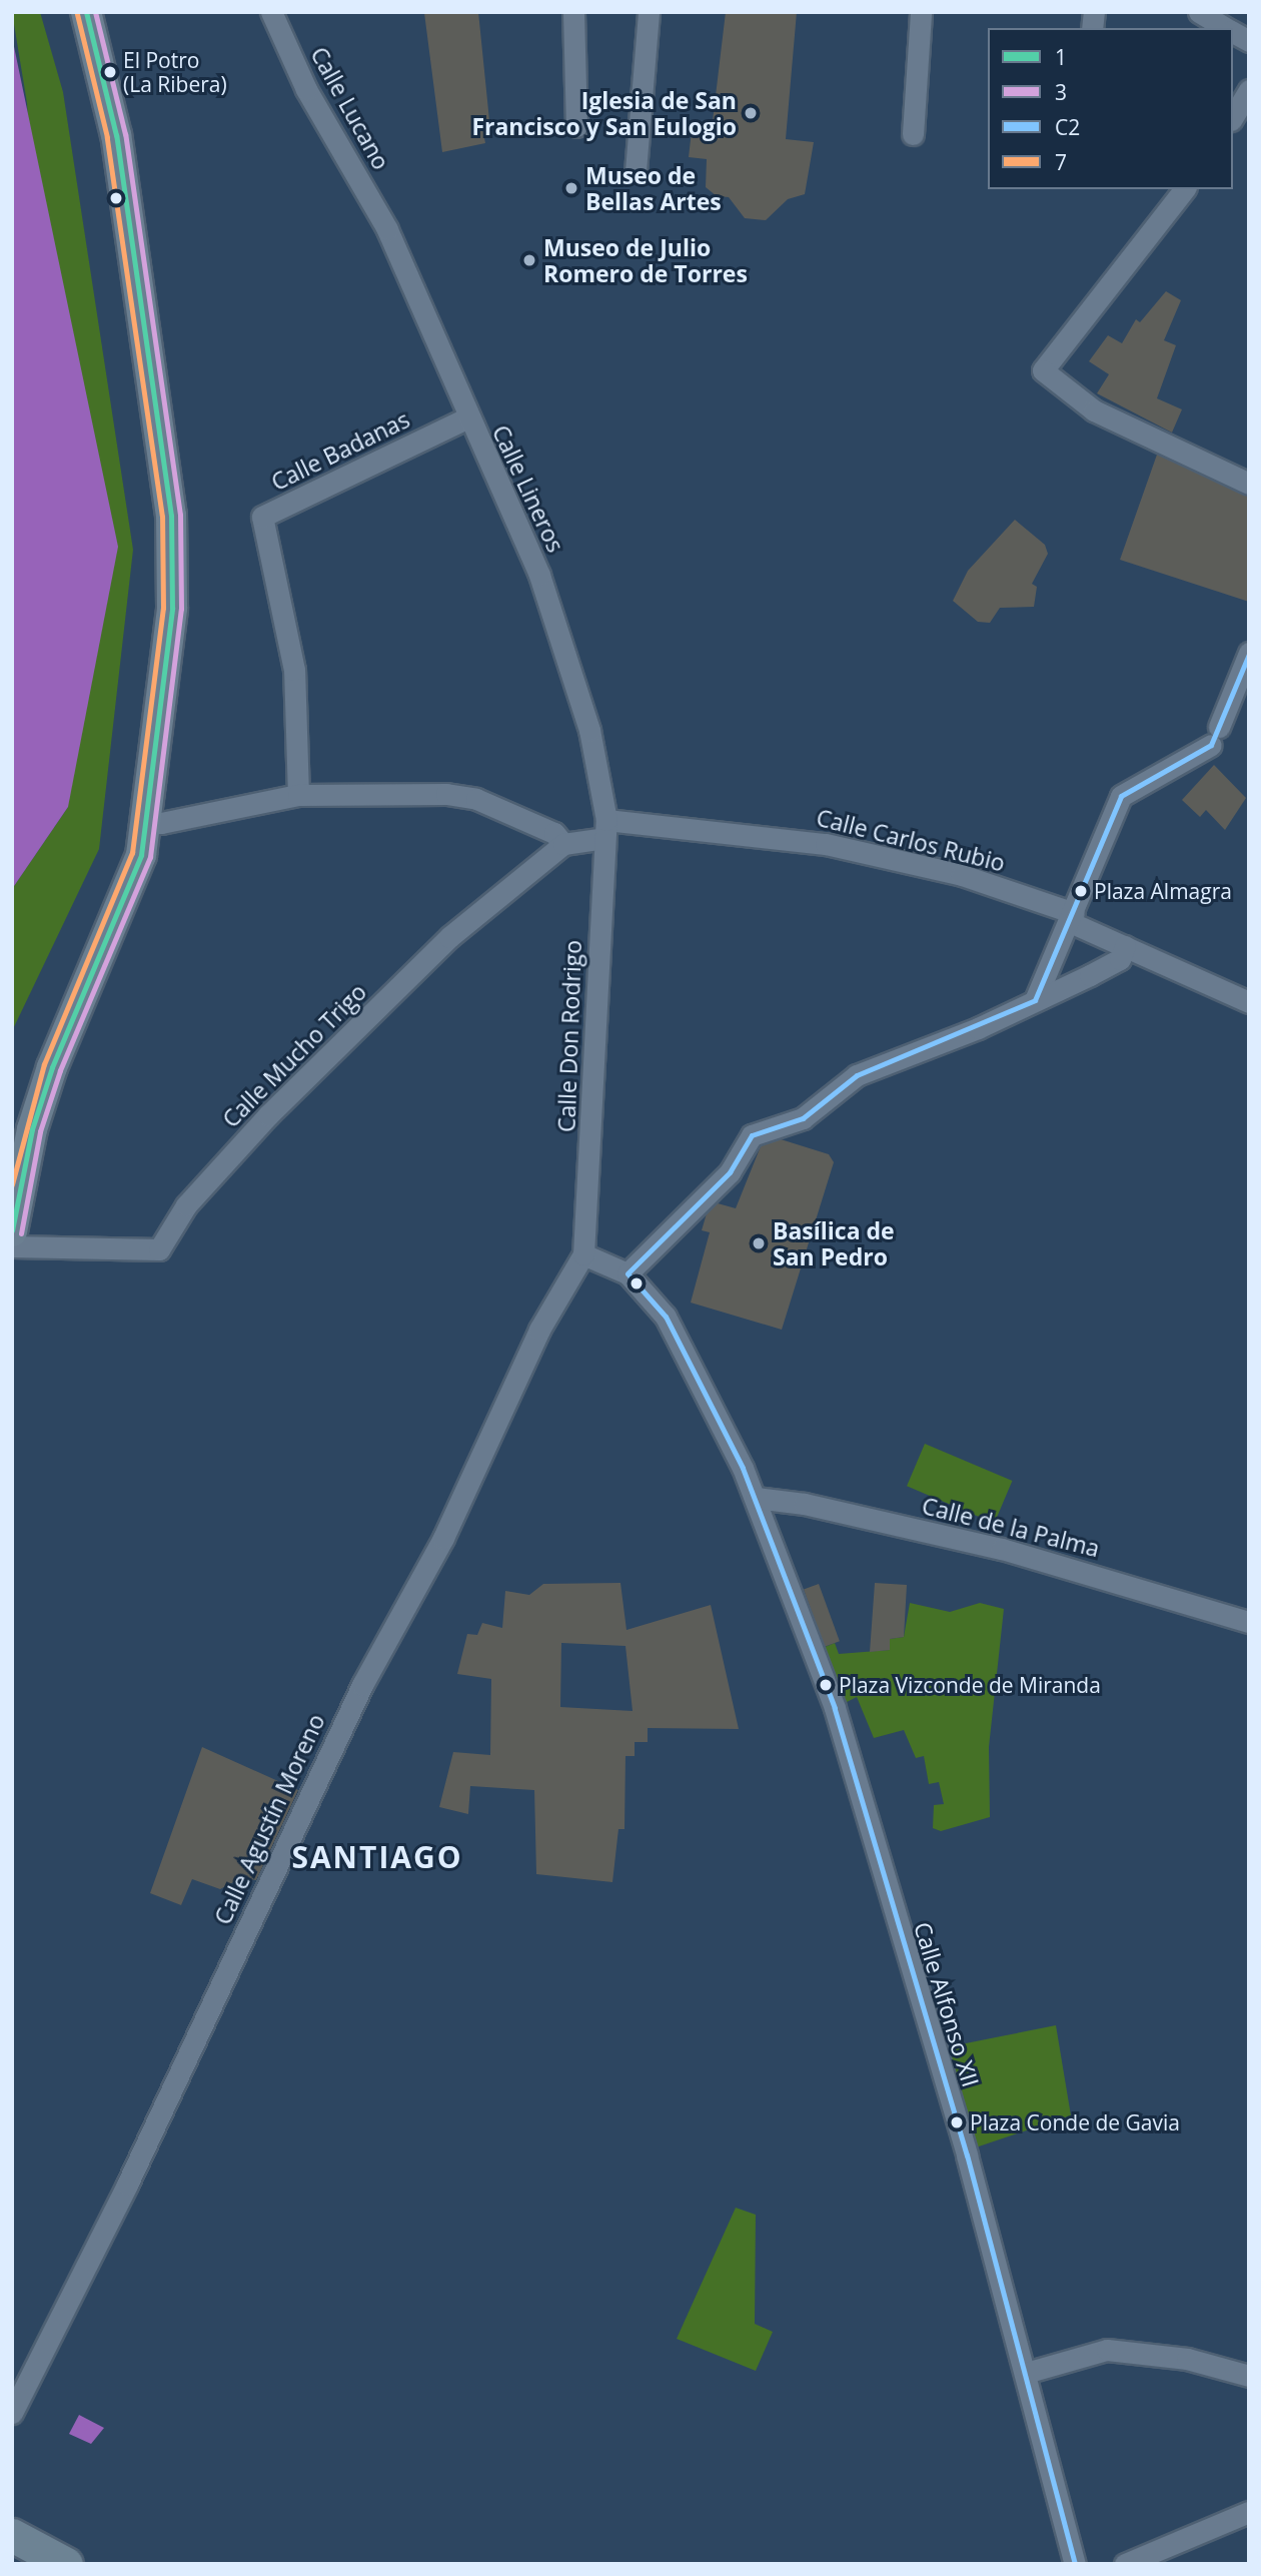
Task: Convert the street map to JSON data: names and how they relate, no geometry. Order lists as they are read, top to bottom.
{
  "streets": {
    "street": [
      "Calle Lucano",
      "Calle Badanas",
      "Calle Lineros",
      "Calle Carlos Rubio",
      "Calle Don Rodrigo",
      "Calle Mucho Trigo",
      "Calle de la Palma",
      "Calle Agustín Moreno",
      "Calle Alfonso XII"
    ]
  },
  "crossings": [
    ["Calle Lucano", "Calle Lineros"],
    ["Calle Badanas", "Calle Lineros"],
    ["Calle Lineros", "Calle Carlos Rubio"],
    ["Calle Lineros", "Calle Don Rodrigo"],
    ["Calle Carlos Rubio", "Calle Don Rodrigo"],
    ["Calle Don Rodrigo", "Calle Agustín Moreno"],
    ["Calle de la Palma", "Calle Alfonso XII"]
  ],
  "districts": ["SANTIAGO"],
  "places": [
    "El Potro (La Ribera)",
    "Iglesia de San Francisco y San Eulogio",
    "Museo de Bellas Artes",
    "Museo de Julio Romero de Torres",
    "Plaza Almagra",
    "Basílica de San Pedro",
    "Plaza Vizconde de Miranda",
    "Plaza Conde de Gavia"
  ],
  "lines": [
    "transit line 1",
    "transit line 3",
    "transit line 7",
    "transit line C2"
  ],
  "legend": [
    "1",
    "3",
    "C2",
    "7"
  ]
}
